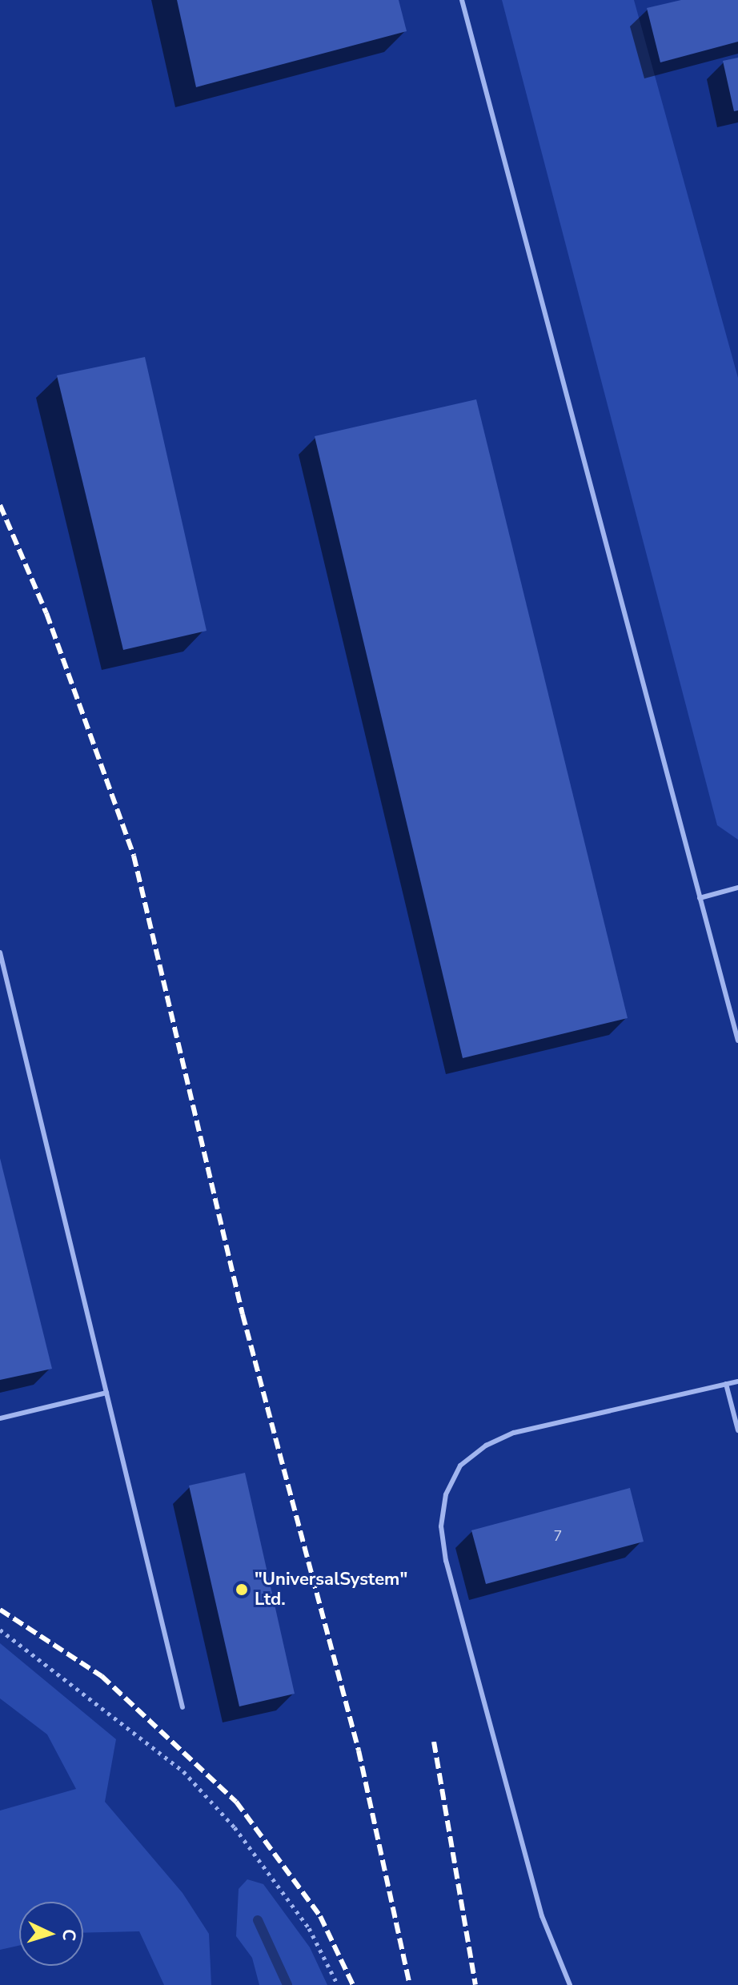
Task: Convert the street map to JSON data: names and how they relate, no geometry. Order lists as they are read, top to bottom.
{
  "places": ["\"UniversalSystem\" Ltd."],
  "house_numbers": ["7"],
  "north": "right"
}
